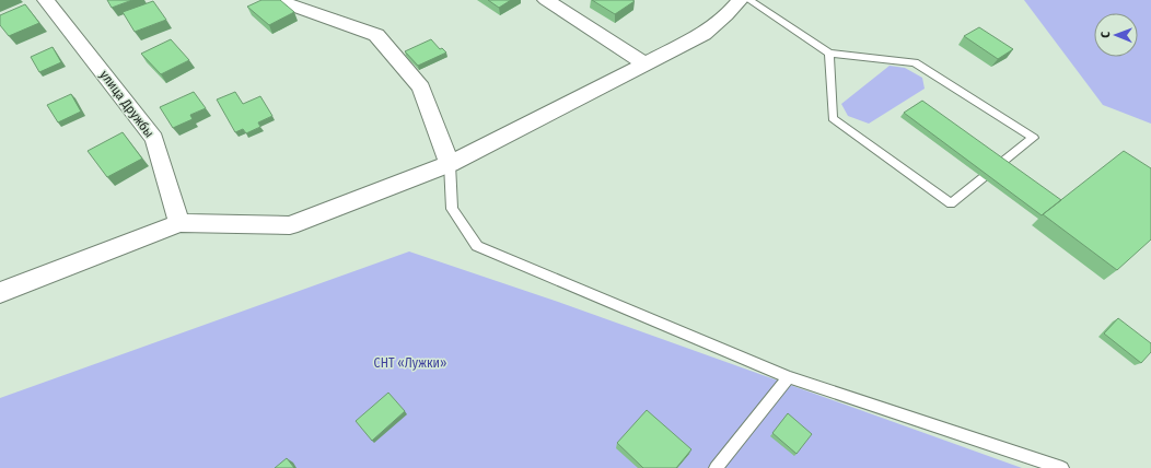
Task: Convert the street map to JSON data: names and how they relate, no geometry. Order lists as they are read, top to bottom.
{
  "streets": {
    "street": ["улица Дружбы"]
  },
  "parks": ["СНТ «Лужки»"],
  "north": "left"
}
